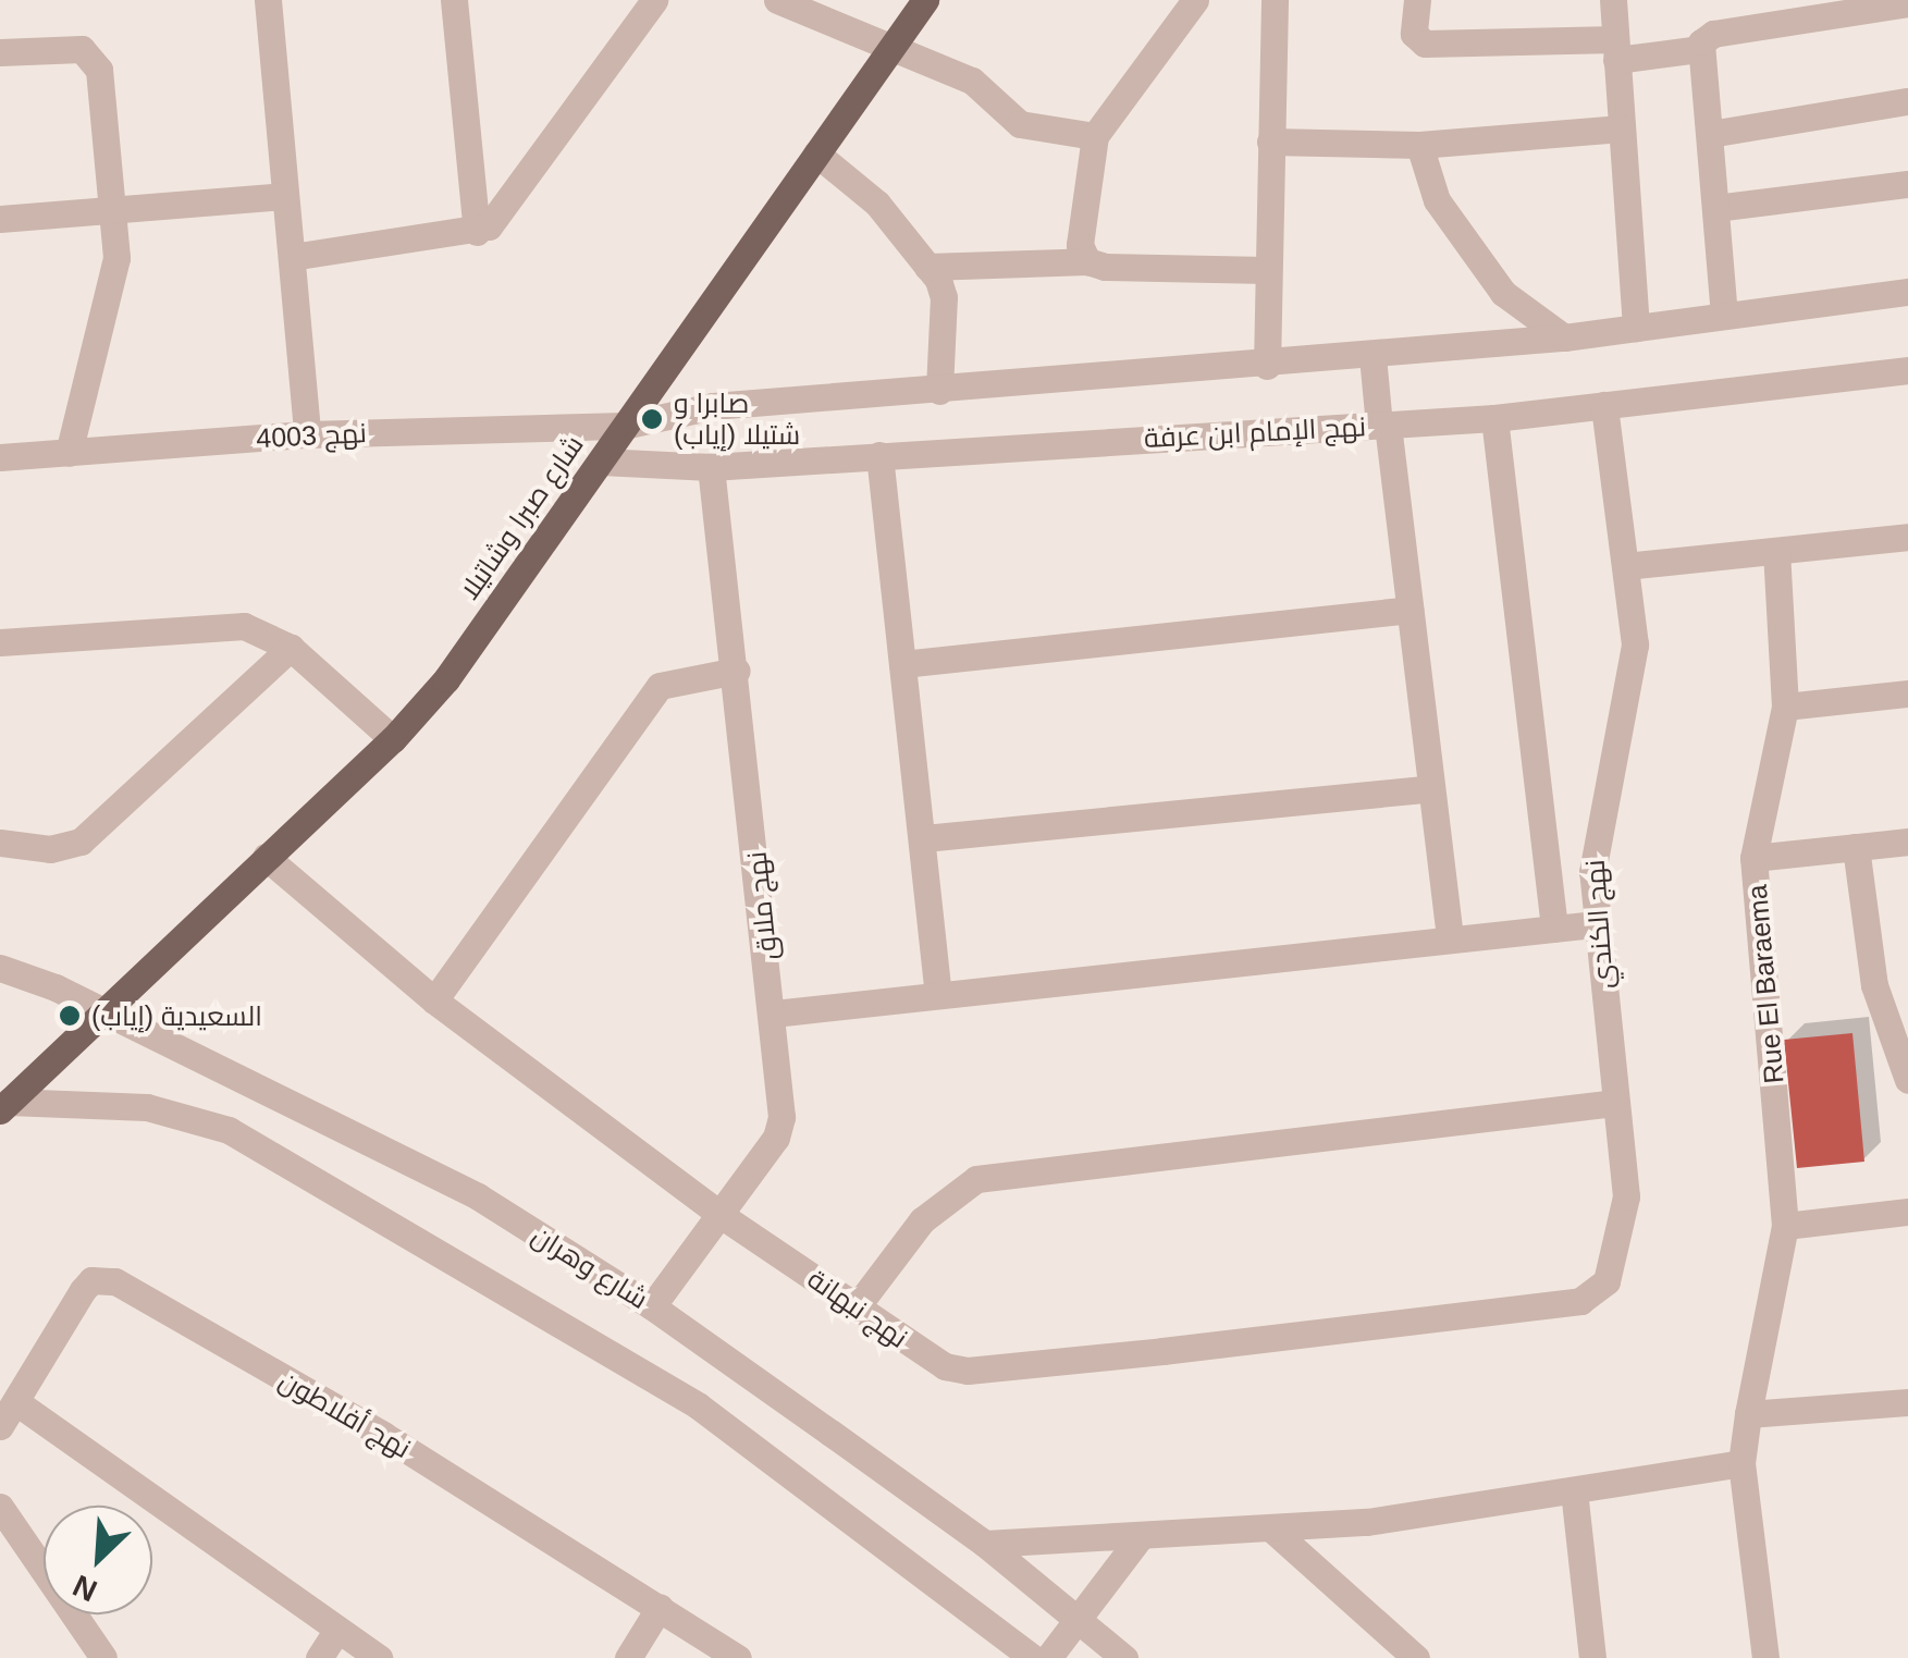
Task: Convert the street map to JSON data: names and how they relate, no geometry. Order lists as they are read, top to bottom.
{
  "streets": {
    "main road": ["شارع صبرا وشاتيلا"],
    "street": [
      "نهج الإمام ابن عرفة",
      "نهج 4003",
      "نهج ملاق",
      "نهج الكندي",
      "Rue El Baraema",
      "شارع وهران",
      "نهج نبهانة",
      "نهج أفلاطون"
    ]
  },
  "crossings": [
    ["نهج الإمام ابن عرفة", "شارع صبرا وشاتيلا"],
    ["نهج الإمام ابن عرفة", "نهج ملاق"],
    ["نهج الإمام ابن عرفة", "نهج الكندي"],
    ["نهج 4003", "شارع صبرا وشاتيلا"],
    ["شارع صبرا وشاتيلا", "شارع وهران"],
    ["شارع صبرا وشاتيلا", "نهج نبهانة"],
    ["نهج ملاق", "شارع وهران"],
    ["نهج ملاق", "نهج نبهانة"],
    ["نهج الكندي", "نهج نبهانة"]
  ],
  "places": ["صابرا و شتيلا (إياب)", "السعيدية (إياب)"],
  "north": "bottom left"
}
